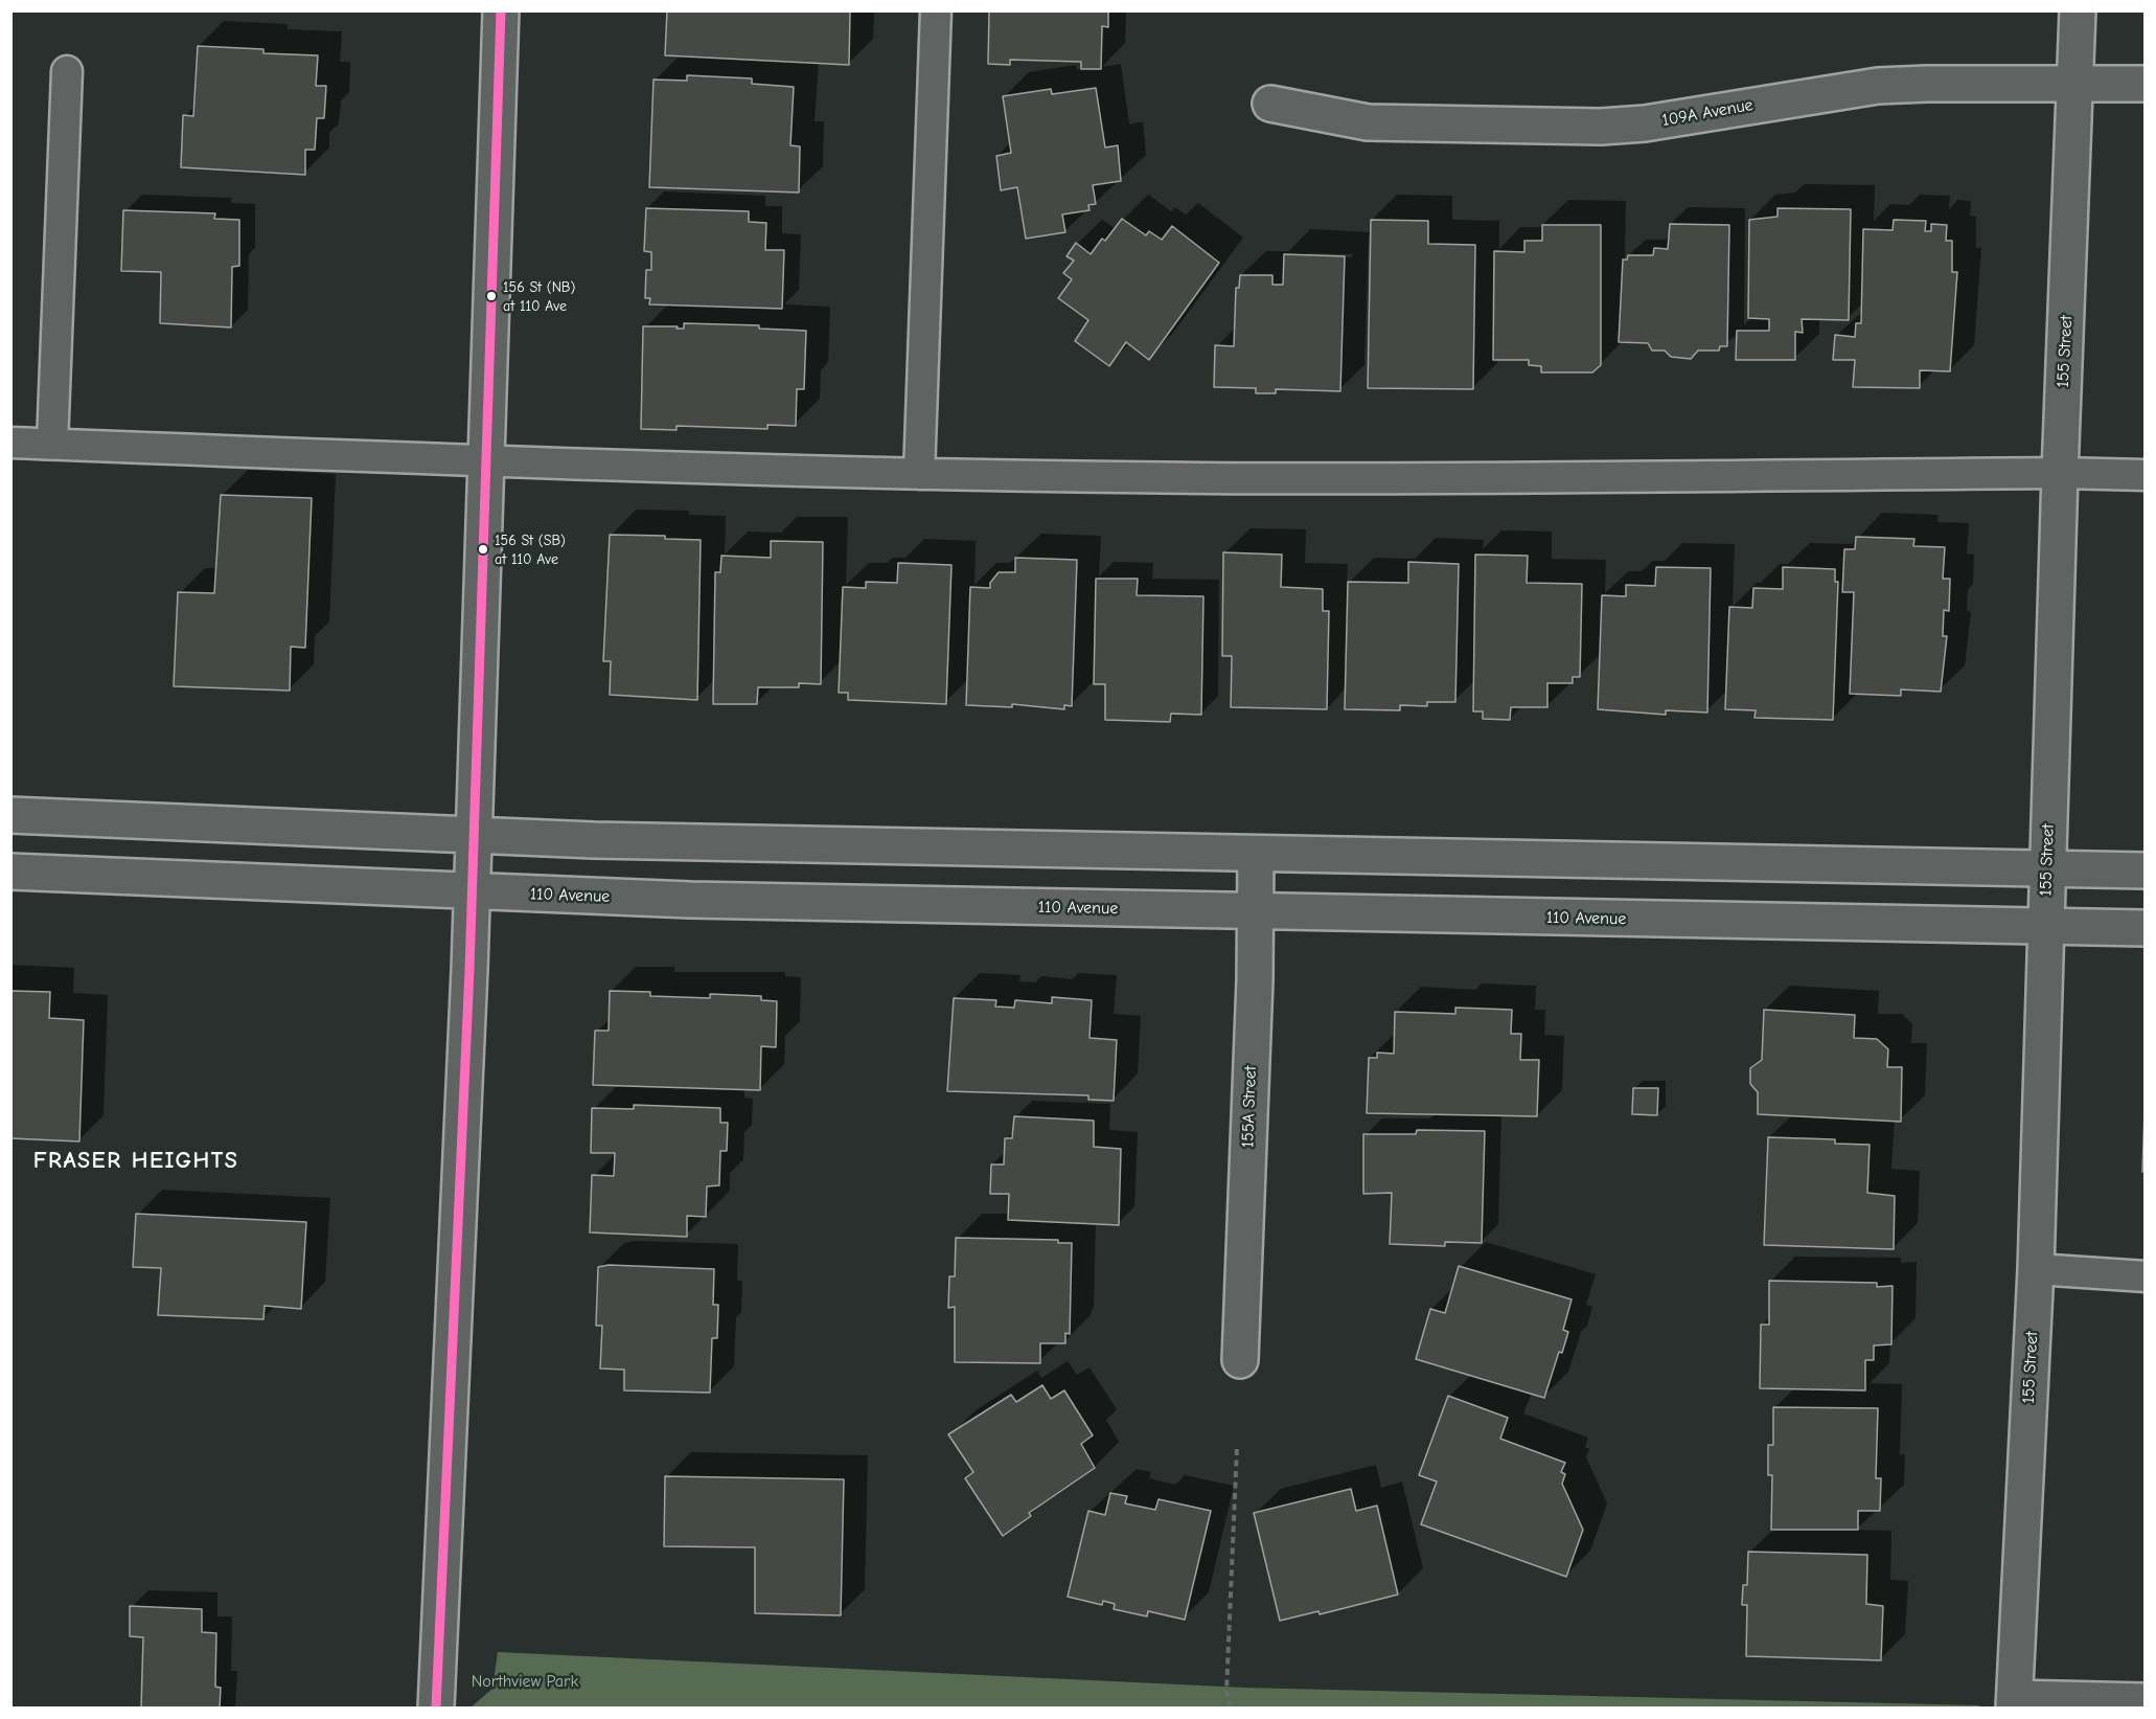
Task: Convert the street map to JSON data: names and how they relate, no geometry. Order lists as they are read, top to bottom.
{
  "streets": {
    "street": [
      "109A Avenue",
      "155 Street",
      "110 Avenue",
      "155A Street"
    ]
  },
  "crossings": [
    ["109A Avenue", "155 Street"],
    ["155 Street", "110 Avenue"],
    ["110 Avenue", "155A Street"]
  ],
  "districts": ["FRASER HEIGHTS"],
  "parks": ["Northview Park"],
  "places": ["156 St (NB) at 110 Ave", "156 St (SB) at 110 Ave"]
}
